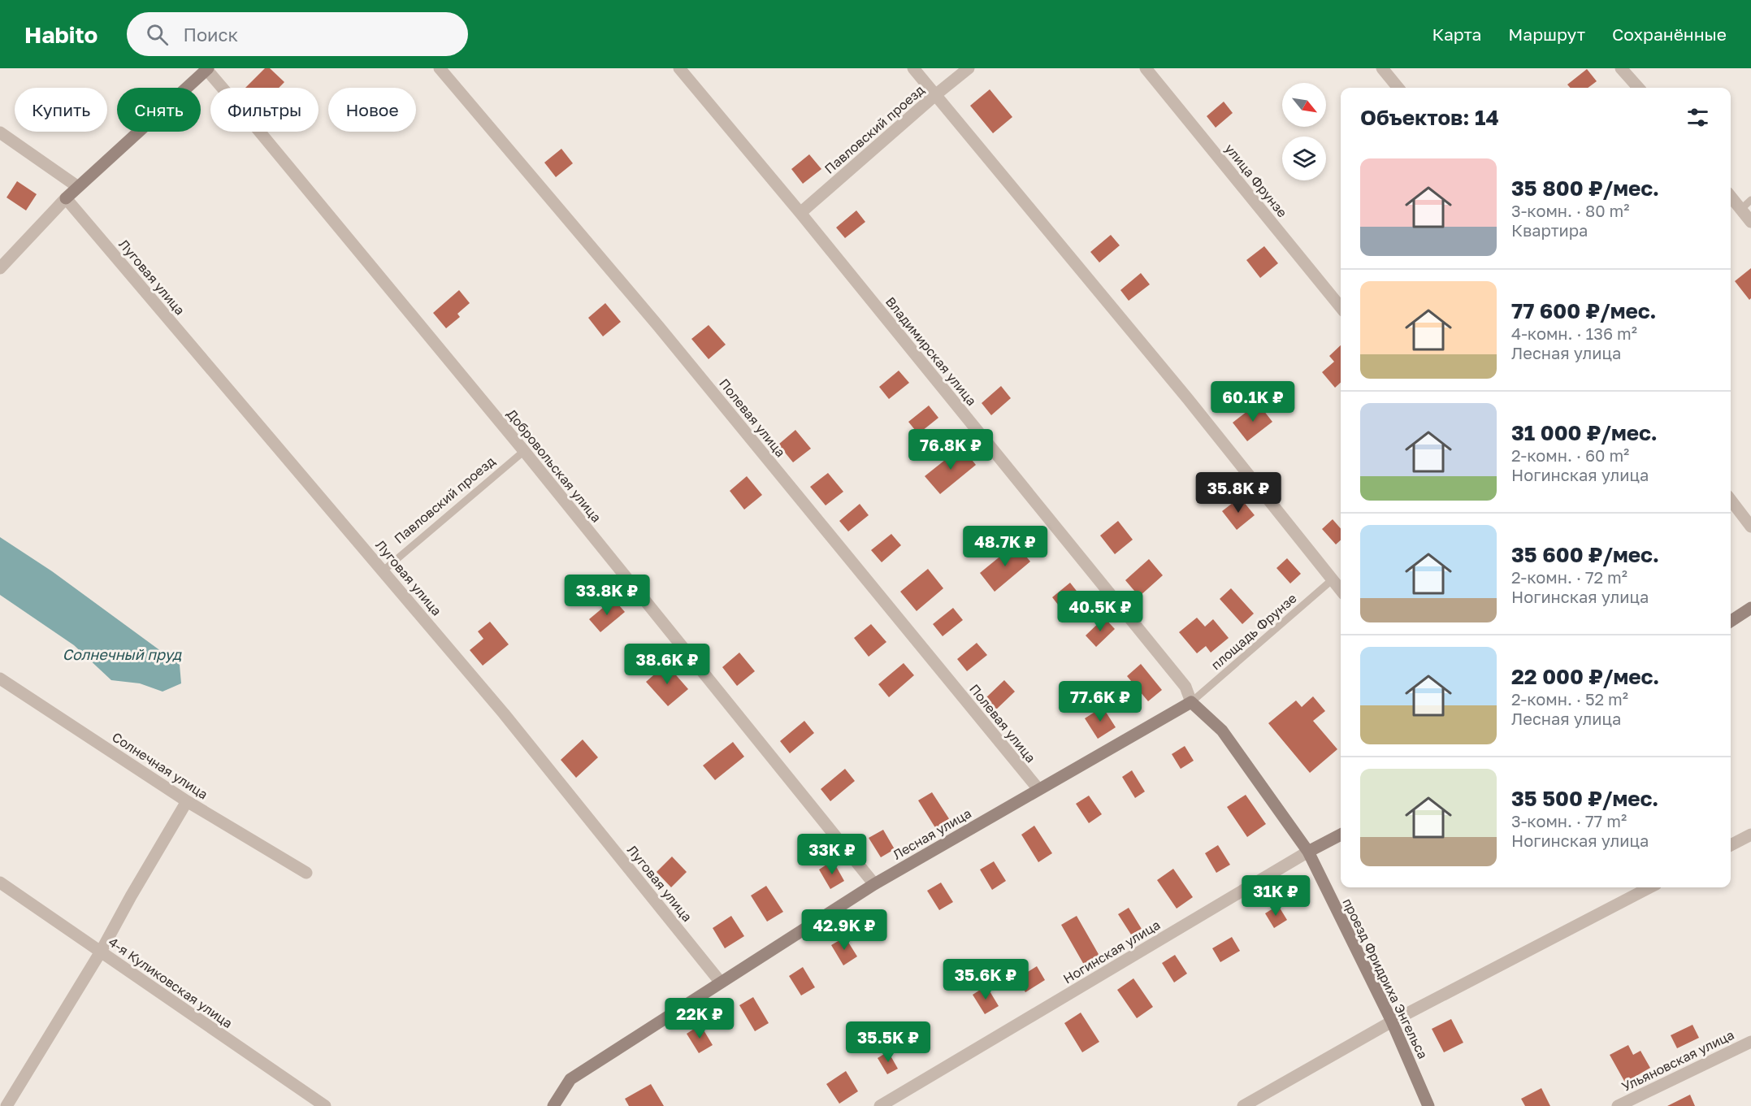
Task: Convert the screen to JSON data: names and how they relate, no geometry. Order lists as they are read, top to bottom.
{
  "streets": {
    "street": [
      "Павловский проезд",
      "улица Фрунзе",
      "Луговая улица",
      "Владимирская улица",
      "Полевая улица",
      "Добровольская улица",
      "Солнечная улица",
      "Лесная улица",
      "Ногинская улица",
      "проезд Фридриха Энгельса",
      "4-я Куликовская улица",
      "Ульяновская улица"
    ],
    "lane": ["площадь Фрунзе"]
  },
  "crossings": [
    ["Павловский проезд", "Луговая улица"],
    ["Павловский проезд", "Владимирская улица"],
    ["Павловский проезд", "Добровольская улица"],
    ["Луговая улица", "Лесная улица"],
    ["Владимирская улица", "площадь Фрунзе"],
    ["Владимирская улица", "Лесная улица"],
    ["Владимирская улица", "проезд Фридриха Энгельса"],
    ["Полевая улица", "Лесная улица"],
    ["Добровольская улица", "Лесная улица"],
    ["площадь Фрунзе", "Лесная улица"],
    ["площадь Фрунзе", "проезд Фридриха Энгельса"],
    ["Лесная улица", "проезд Фридриха Энгельса"],
    ["Ногинская улица", "проезд Фридриха Энгельса"]
  ],
  "water": ["Солнечный пруд"],
  "north": "bottom right",
  "page": {
    "header": "Habito",
    "search": "Поиск",
    "nav": ["Карта", "Маршрут", "Сохранённые"],
    "chip": [
      "Купить",
      "Снять",
      "Фильтры",
      "Новое"
    ],
    "heading": "Объектов: 14",
    "list": [
      {
        "name": "35 800 ₽/мес.",
        "note": "3-комн. · 80 m² · Квартира"
      },
      {
        "name": "77 600 ₽/мес.",
        "note": "4-комн. · 136 m² · Лесная улица"
      },
      {
        "name": "31 000 ₽/мес.",
        "note": "2-комн. · 60 m² · Ногинская улица"
      },
      {
        "name": "35 600 ₽/мес.",
        "note": "2-комн. · 72 m² · Ногинская улица"
      },
      {
        "name": "22 000 ₽/мес.",
        "note": "2-комн. · 52 m² · Лесная улица"
      },
      {
        "name": "35 500 ₽/мес.",
        "note": "3-комн. · 77 m² · Ногинская улица"
      }
    ],
    "price": [
      "60.1K ₽",
      "76.8K ₽",
      "35.8K ₽",
      "48.7K ₽",
      "33.8K ₽",
      "40.5K ₽",
      "38.6K ₽",
      "77.6K ₽",
      "33K ₽",
      "31K ₽",
      "42.9K ₽",
      "35.6K ₽",
      "22K ₽",
      "35.5K ₽"
    ]
  }
}
